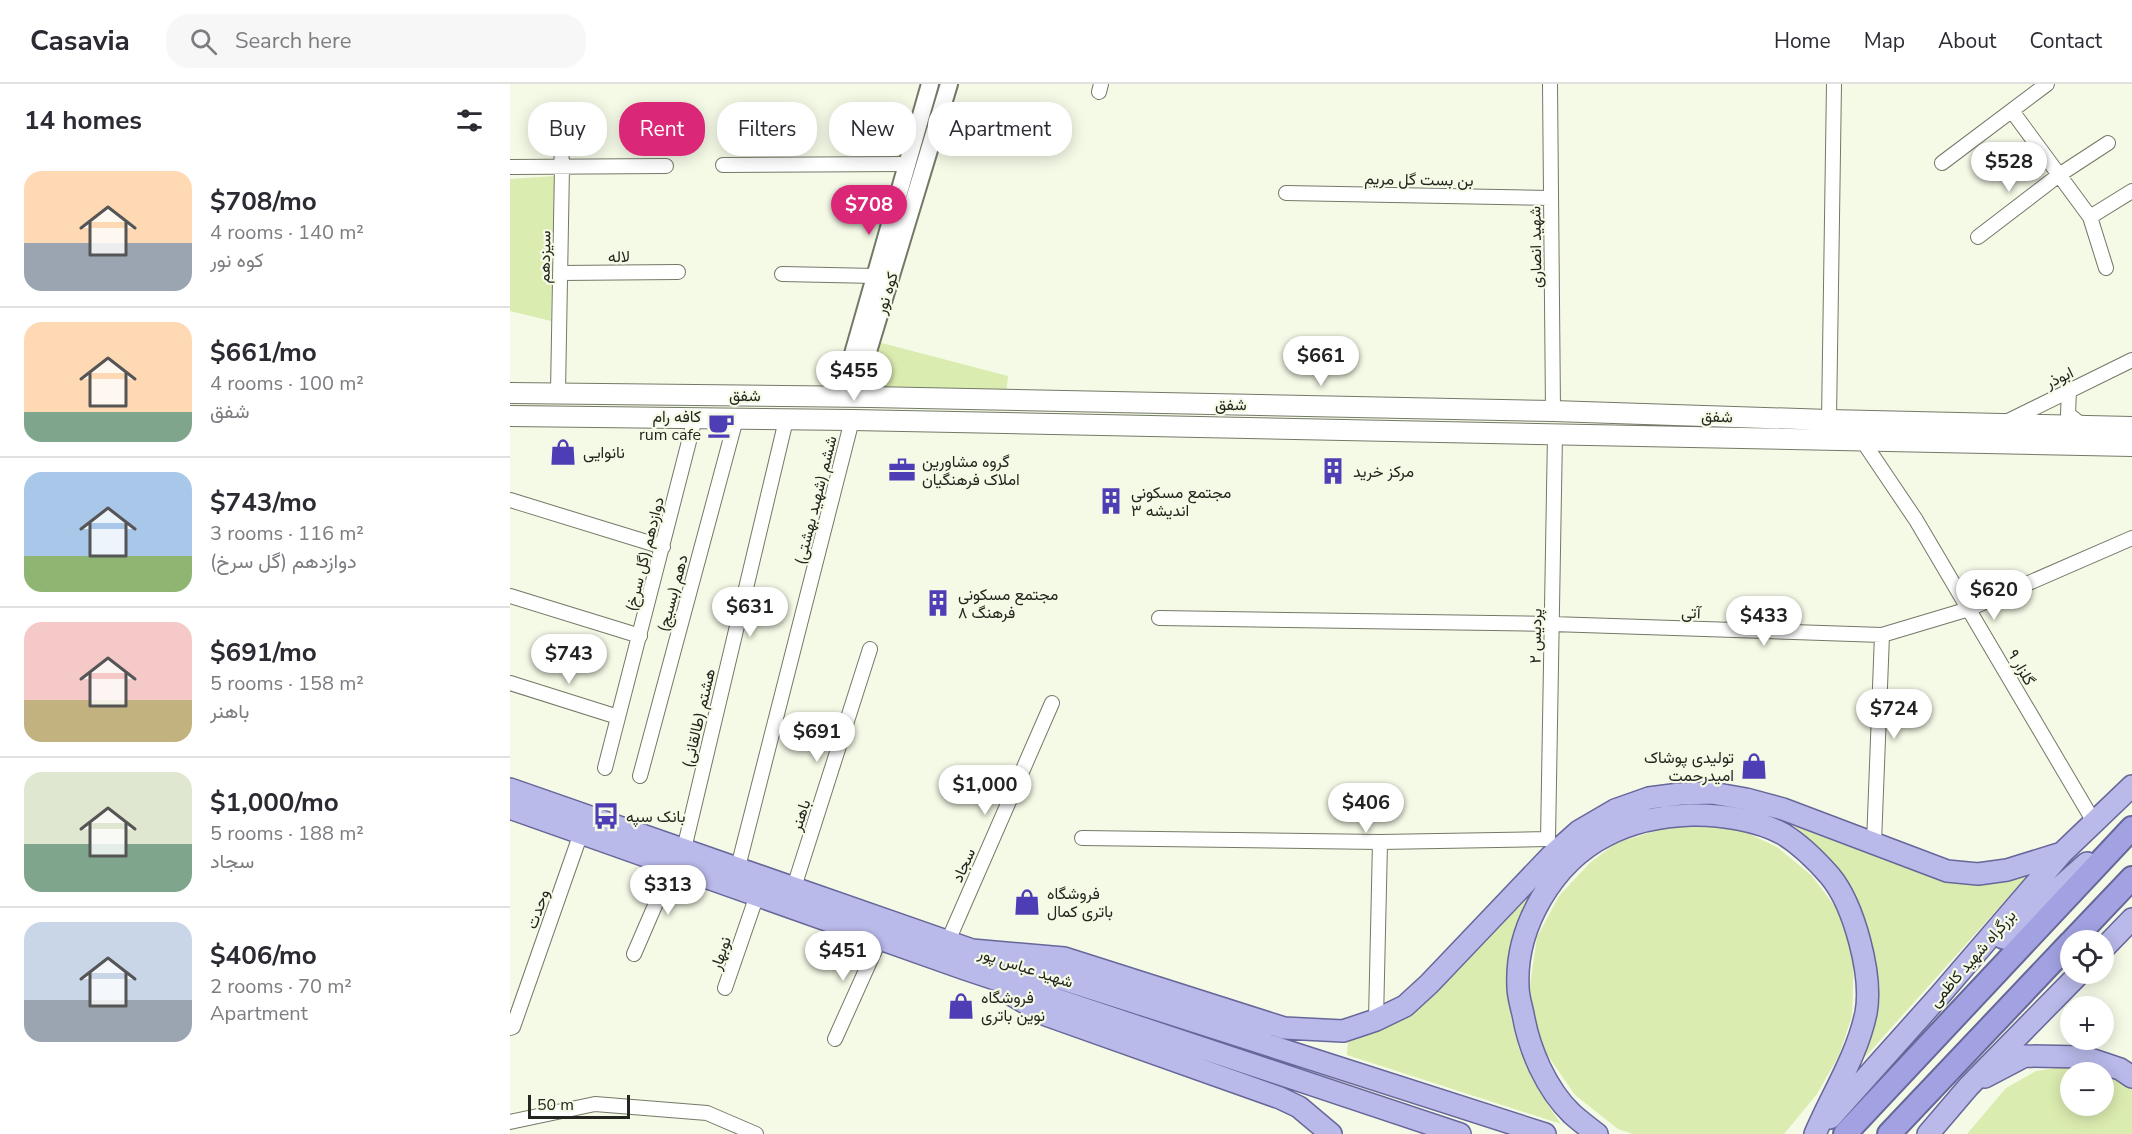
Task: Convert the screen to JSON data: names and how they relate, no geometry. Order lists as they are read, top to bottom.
{
  "streets": {
    "highway": ["بزرگراه شهید کاظمی"],
    "main road": ["شفق", "شهید عباس پور"],
    "street": [
      "بن بست گل مریم",
      "شهید انصاری",
      "لاله",
      "سیزدهم",
      "کوه نور",
      "ابوذر",
      "ششم (شهید بهشتی)",
      "دوازدهم (گل سرخ)",
      "دهم (بسیج)",
      "آتی",
      "پردیس ۲",
      "گلزار ۹",
      "هشتم (طالقانی)",
      "باهنر",
      "سجاد",
      "وحدت",
      "نوبهار"
    ]
  },
  "crossings": [
    ["بن بست گل مریم", "شهید انصاری"],
    ["شهید انصاری", "شفق"],
    ["لاله", "سیزدهم"],
    ["سیزدهم", "شفق"],
    ["کوه نور", "شفق"],
    ["ابوذر", "شفق"],
    ["شفق", "ششم (شهید بهشتی)"],
    ["شفق", "دوازدهم (گل سرخ)"],
    ["شفق", "دهم (بسیج)"],
    ["شفق", "پردیس ۲"],
    ["شفق", "گلزار ۹"],
    ["شفق", "هشتم (طالقانی)"],
    ["ششم (شهید بهشتی)", "شهید عباس پور"],
    ["آتی", "پردیس ۲"],
    ["آتی", "گلزار ۹"],
    ["گلزار ۹", "بزرگراه شهید کاظمی"],
    ["هشتم (طالقانی)", "شهید عباس پور"],
    ["باهنر", "شهید عباس پور"],
    ["سجاد", "شهید عباس پور"],
    ["وحدت", "شهید عباس پور"],
    ["نوبهار", "شهید عباس پور"]
  ],
  "places": {
    "cafe": ["کافه رام rum cafe"],
    "shop": [
      "نانوایی",
      "تولیدی پوشاک امیدرحمت",
      "فروشگاه باتری کمال",
      "فروشگاه نوین باتری"
    ],
    "office": ["گروه مشاورین املاک فرهنگیان"],
    "building": ["مرکز خرید", "مجتمع مسکونی اندیشه ۳", "مجتمع مسکونی فرهنگ ۸"],
    "bus stop": ["بانک سپه"]
  },
  "scale_bar": "50 m",
  "page": {
    "header": "Casavia",
    "search": "Search here",
    "nav": [
      "Home",
      "Map",
      "About",
      "Contact"
    ],
    "heading": "14 homes",
    "chip": [
      "Buy",
      "Rent",
      "Filters",
      "New",
      "Apartment"
    ],
    "price": [
      "$528",
      "$708",
      "$661",
      "$455",
      "$620",
      "$631",
      "$433",
      "$743",
      "$724",
      "$691",
      "$1,000",
      "$406",
      "$313",
      "$451"
    ],
    "list": [
      {
        "name": "$708/mo",
        "note": "4 rooms · 140 m² · کوه نور"
      },
      {
        "name": "$661/mo",
        "note": "4 rooms · 100 m² · شفق"
      },
      {
        "name": "$743/mo",
        "note": "3 rooms · 116 m² · دوازدهم (گل سرخ)"
      },
      {
        "name": "$691/mo",
        "note": "5 rooms · 158 m² · باهنر"
      },
      {
        "name": "$1,000/mo",
        "note": "5 rooms · 188 m² · سجاد"
      },
      {
        "name": "$406/mo",
        "note": "2 rooms · 70 m² · Apartment"
      }
    ],
    "map_buttons": ["+", "−"],
    "scale": "50 m"
  }
}
